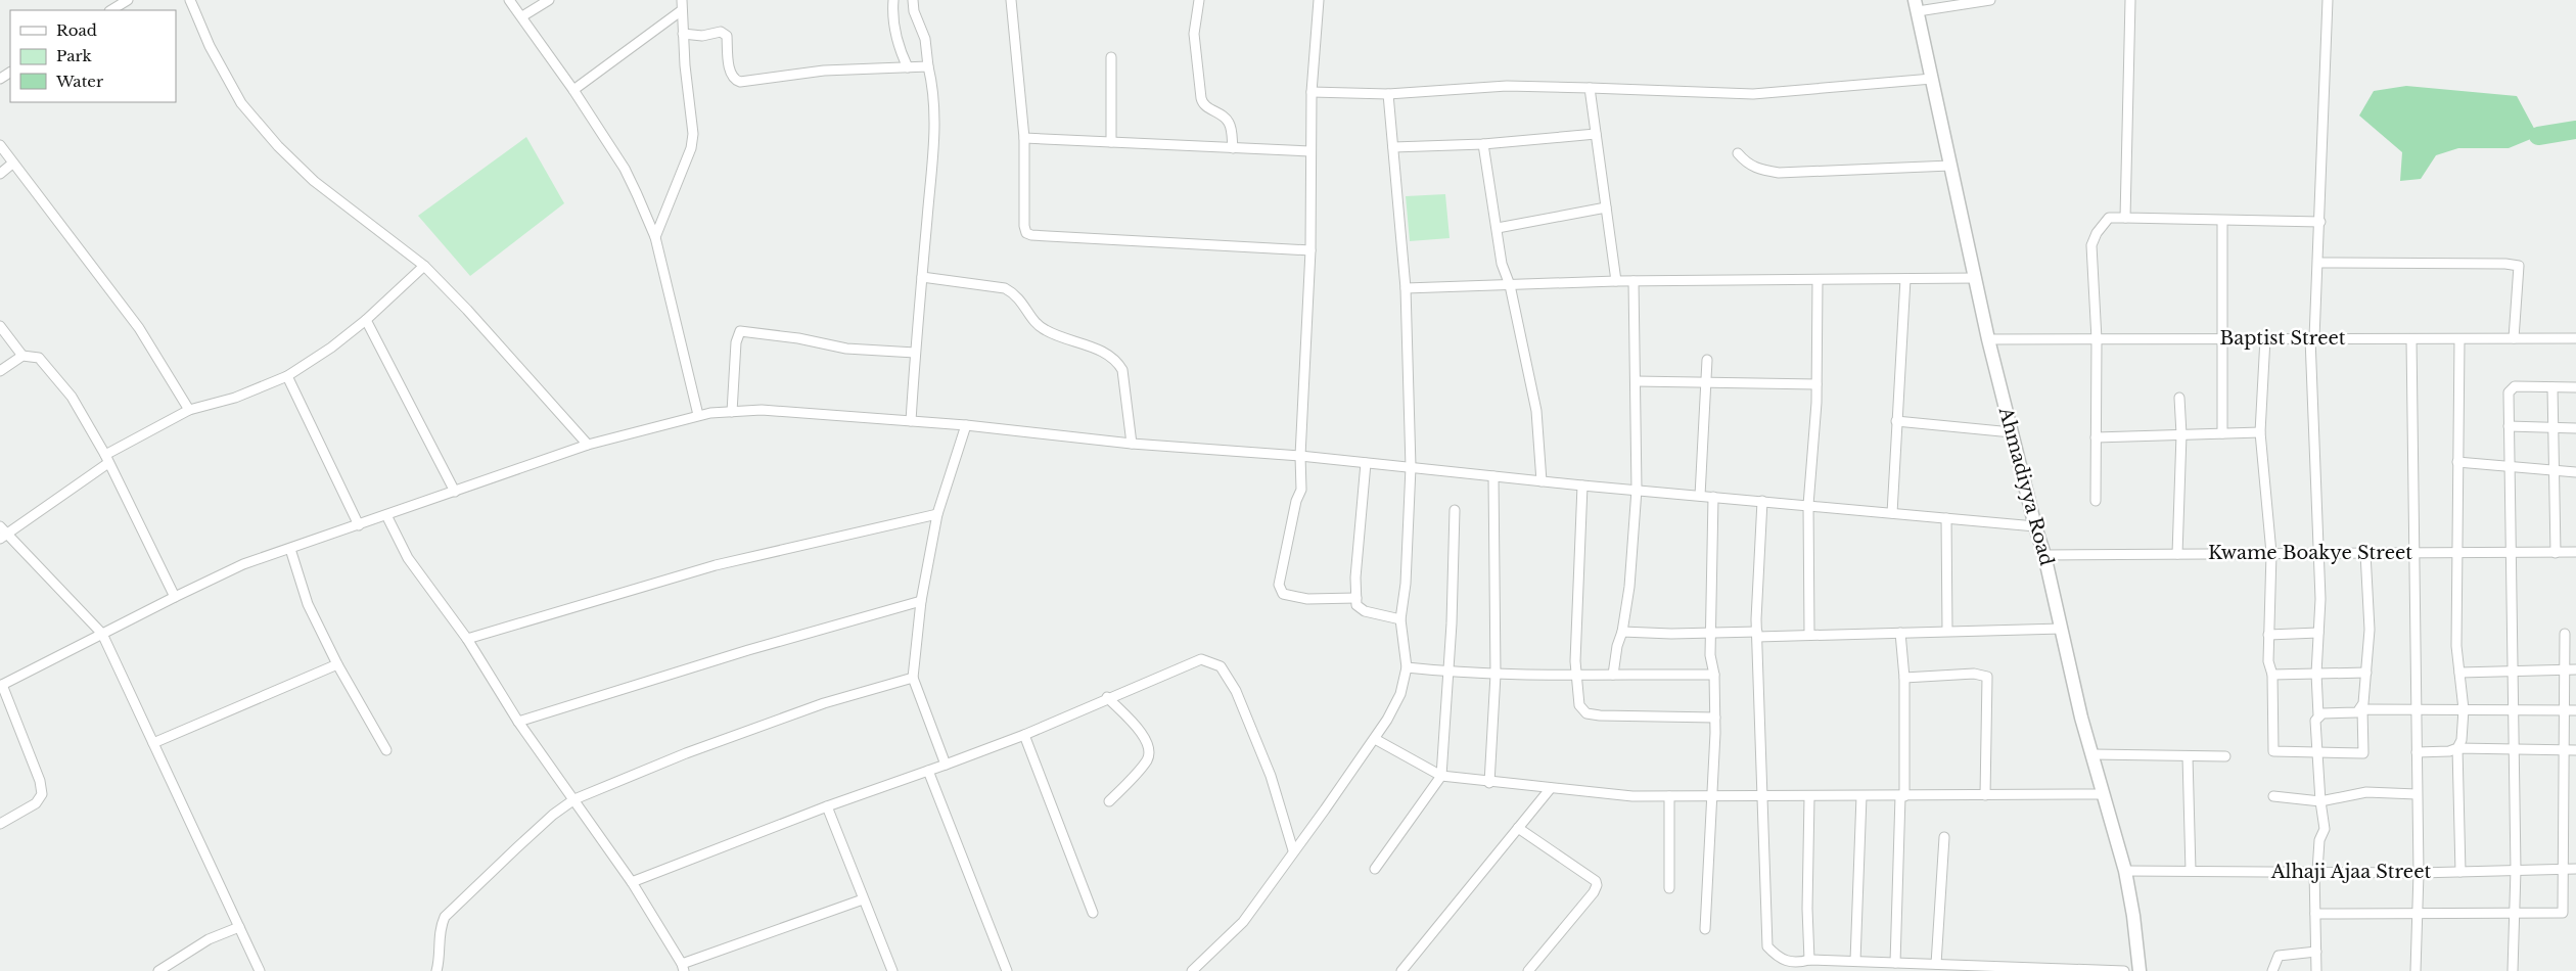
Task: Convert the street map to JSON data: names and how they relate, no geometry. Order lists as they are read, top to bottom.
{
  "streets": {
    "street": [
      "Baptist Street",
      "Ahmadiyya Road",
      "Kwame Boakye Street",
      "Alhaji Ajaa Street"
    ]
  },
  "crossings": [
    ["Baptist Street", "Ahmadiyya Road"],
    ["Ahmadiyya Road", "Kwame Boakye Street"],
    ["Ahmadiyya Road", "Alhaji Ajaa Street"]
  ],
  "legend": ["Road", "Park", "Water"]
}
